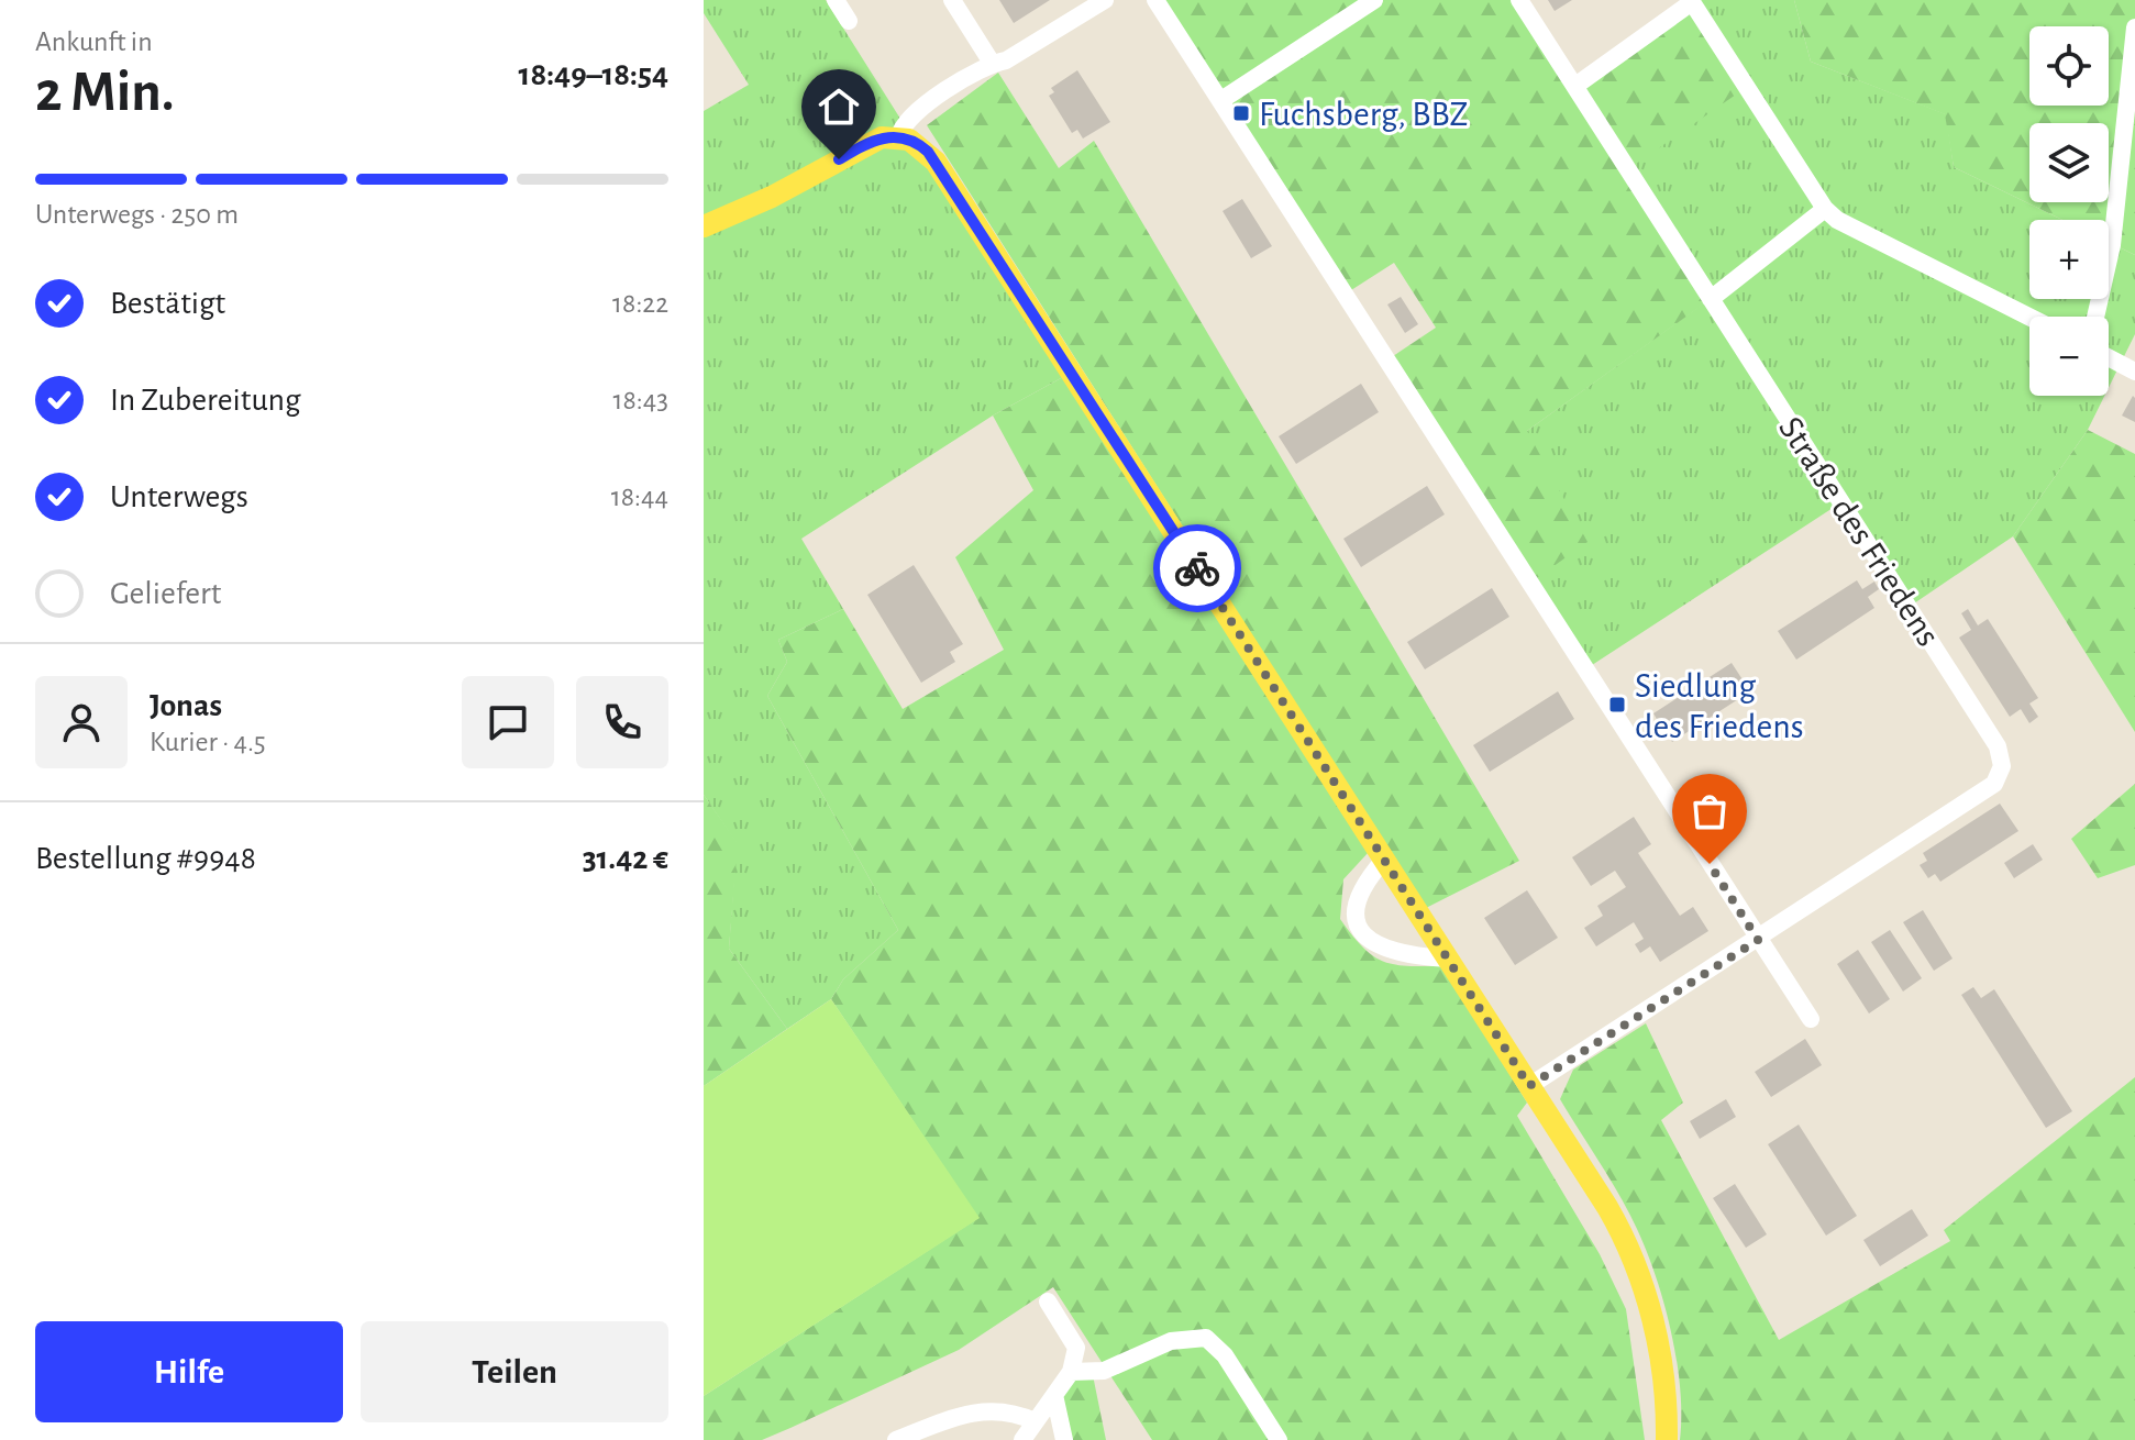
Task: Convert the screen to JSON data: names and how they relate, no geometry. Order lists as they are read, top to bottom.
{
  "streets": {
    "street": ["Straße des Friedens"]
  },
  "places": {
    "transit": ["Fuchsberg, BBZ", "Siedlung des Friedens"]
  },
  "page": {
    "heading": ["2 Min.", "Ankunft in", "18:49–18:54"],
    "panel": [
      "Jonas",
      "Kurier · 4.5",
      "Bestellung #9948",
      "31.42 €"
    ],
    "map_buttons": ["+", "−"],
    "bar": "Unterwegs · 250 m",
    "list": [
      ["Bestätigt", "18:22"],
      ["In Zubereitung", "18:43"],
      ["Unterwegs", "18:44"],
      "Geliefert"
    ],
    "buttons": ["Hilfe", "Teilen"]
  }
}
